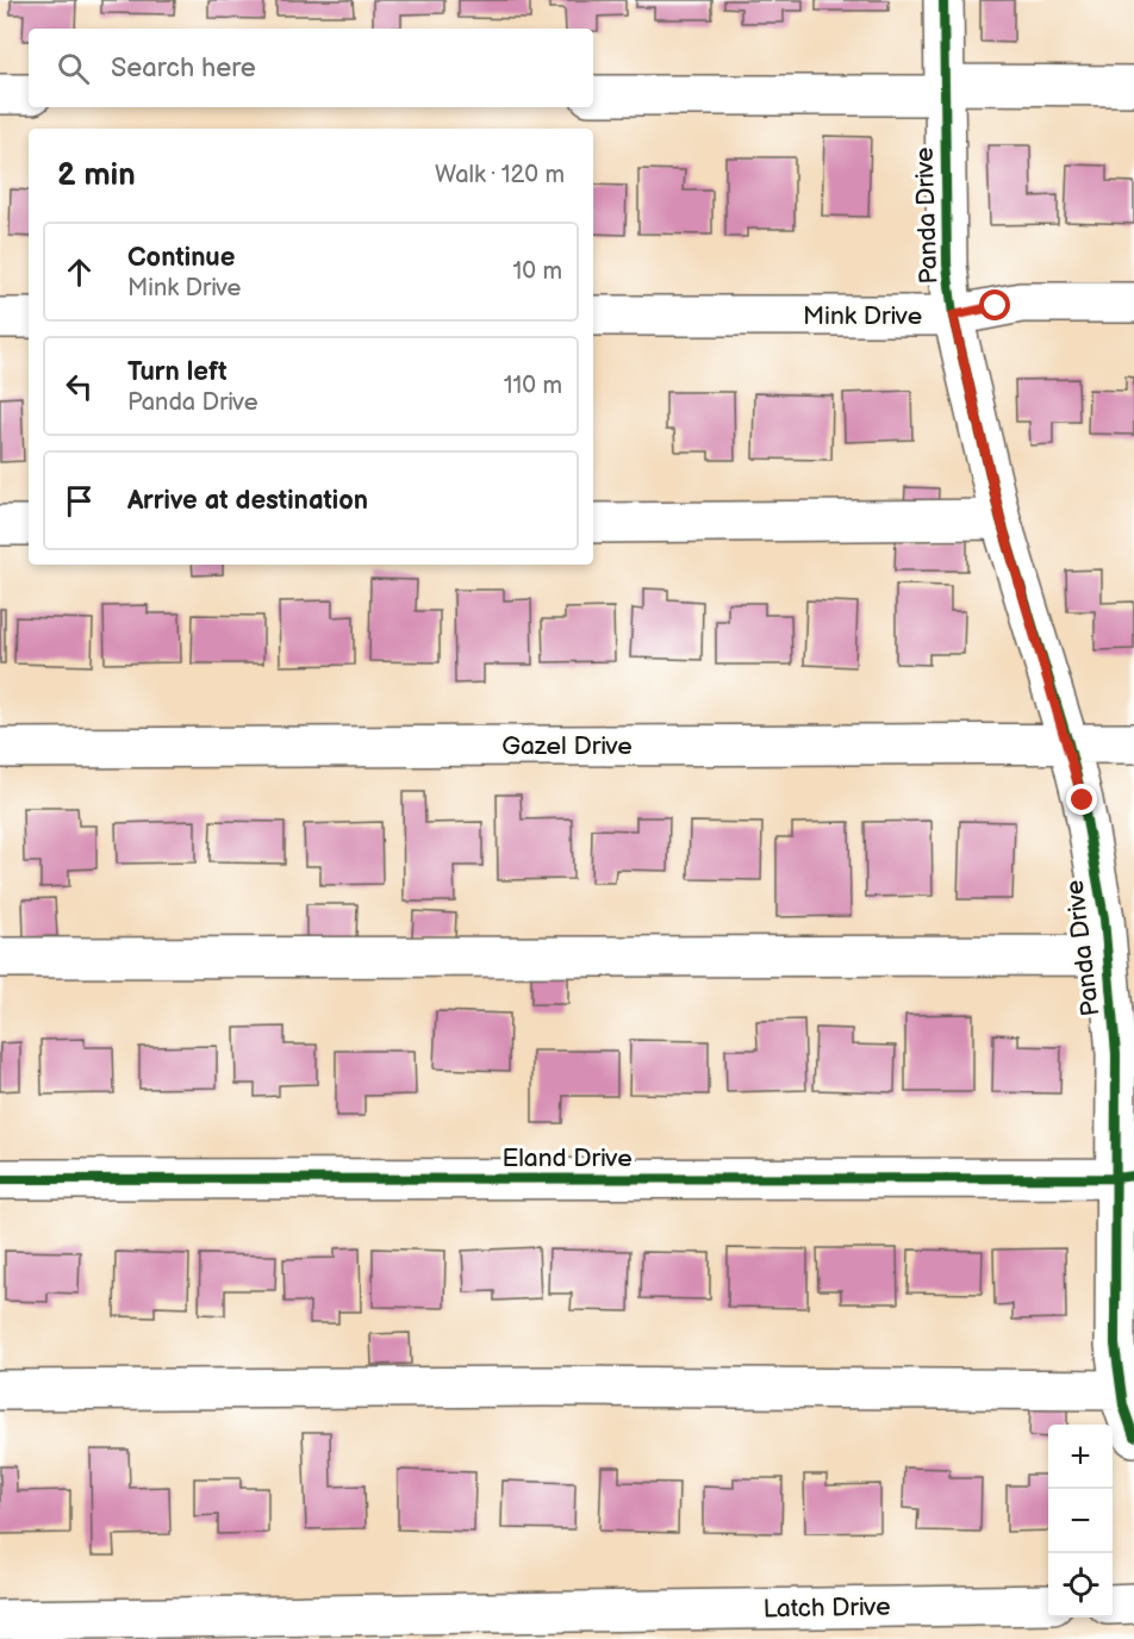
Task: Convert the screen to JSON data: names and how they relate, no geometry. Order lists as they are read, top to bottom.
{
  "streets": {
    "street": [
      "Panda Drive",
      "Mink Drive",
      "Gazel Drive",
      "Eland Drive",
      "Latch Drive"
    ]
  },
  "crossings": [
    ["Panda Drive", "Mink Drive"],
    ["Panda Drive", "Gazel Drive"],
    ["Panda Drive", "Eland Drive"]
  ],
  "page": {
    "search": "Search here",
    "heading": ["2 min", "Walk · 120 m"],
    "list": [
      ["Continue", "Mink Drive", "10 m"],
      ["Turn left", "Panda Drive", "110 m"],
      "Arrive at destination"
    ],
    "map_buttons": ["+", "−"]
  }
}
